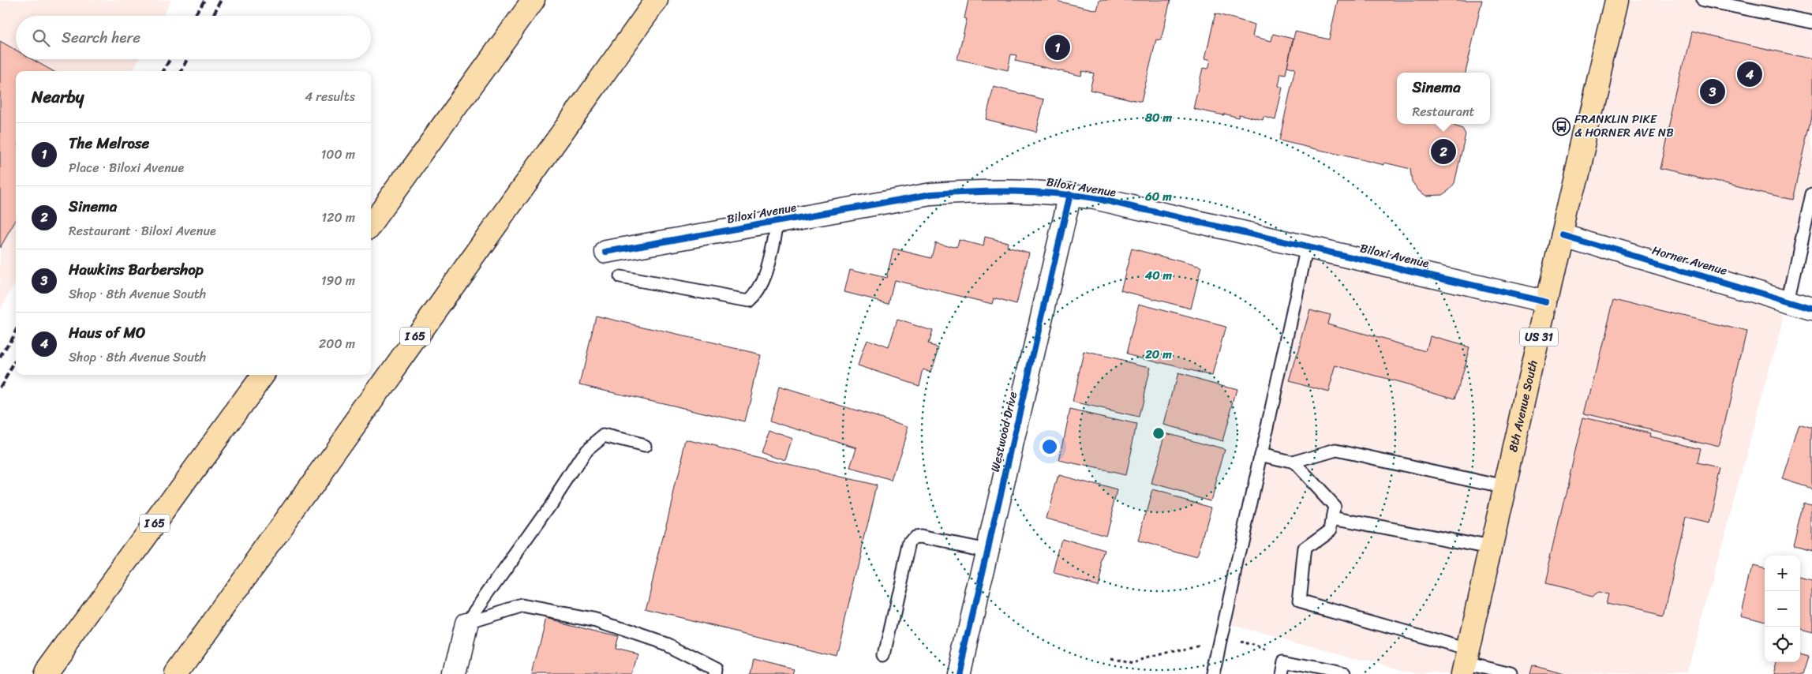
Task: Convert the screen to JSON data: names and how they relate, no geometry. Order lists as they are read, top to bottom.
{
  "streets": {
    "main road": ["I 65", "US 31", "8th Avenue South"],
    "street": ["Biloxi Avenue", "Horner Avenue", "Westwood Drive"]
  },
  "crossings": [
    ["Biloxi Avenue", "8th Avenue South"],
    ["Biloxi Avenue", "Westwood Drive"],
    ["Horner Avenue", "8th Avenue South"]
  ],
  "places": {
    "bus stop": ["FRANKLIN PIKE & HORNER AVE NB"]
  },
  "page": {
    "search": "Search here",
    "pins": [
      "1",
      "4",
      "3",
      "2"
    ],
    "heading": ["Nearby", "4 results"],
    "popup": ["Sinema", "Restaurant"],
    "list": [
      {
        "mark": "1",
        "name": "The Melrose",
        "note": "Place · Biloxi Avenue",
        "value": "100 m"
      },
      {
        "mark": "2",
        "name": "Sinema",
        "note": "Restaurant · Biloxi Avenue",
        "value": "120 m"
      },
      {
        "mark": "3",
        "name": "Hawkins Barbershop",
        "note": "Shop · 8th Avenue South",
        "value": "190 m"
      },
      {
        "mark": "4",
        "name": "Haus of MO",
        "note": "Shop · 8th Avenue South",
        "value": "200 m"
      }
    ],
    "map_buttons": ["+", "−"]
  },
  "rings": [
    "80 m",
    "60 m",
    "40 m",
    "20 m"
  ]
}
